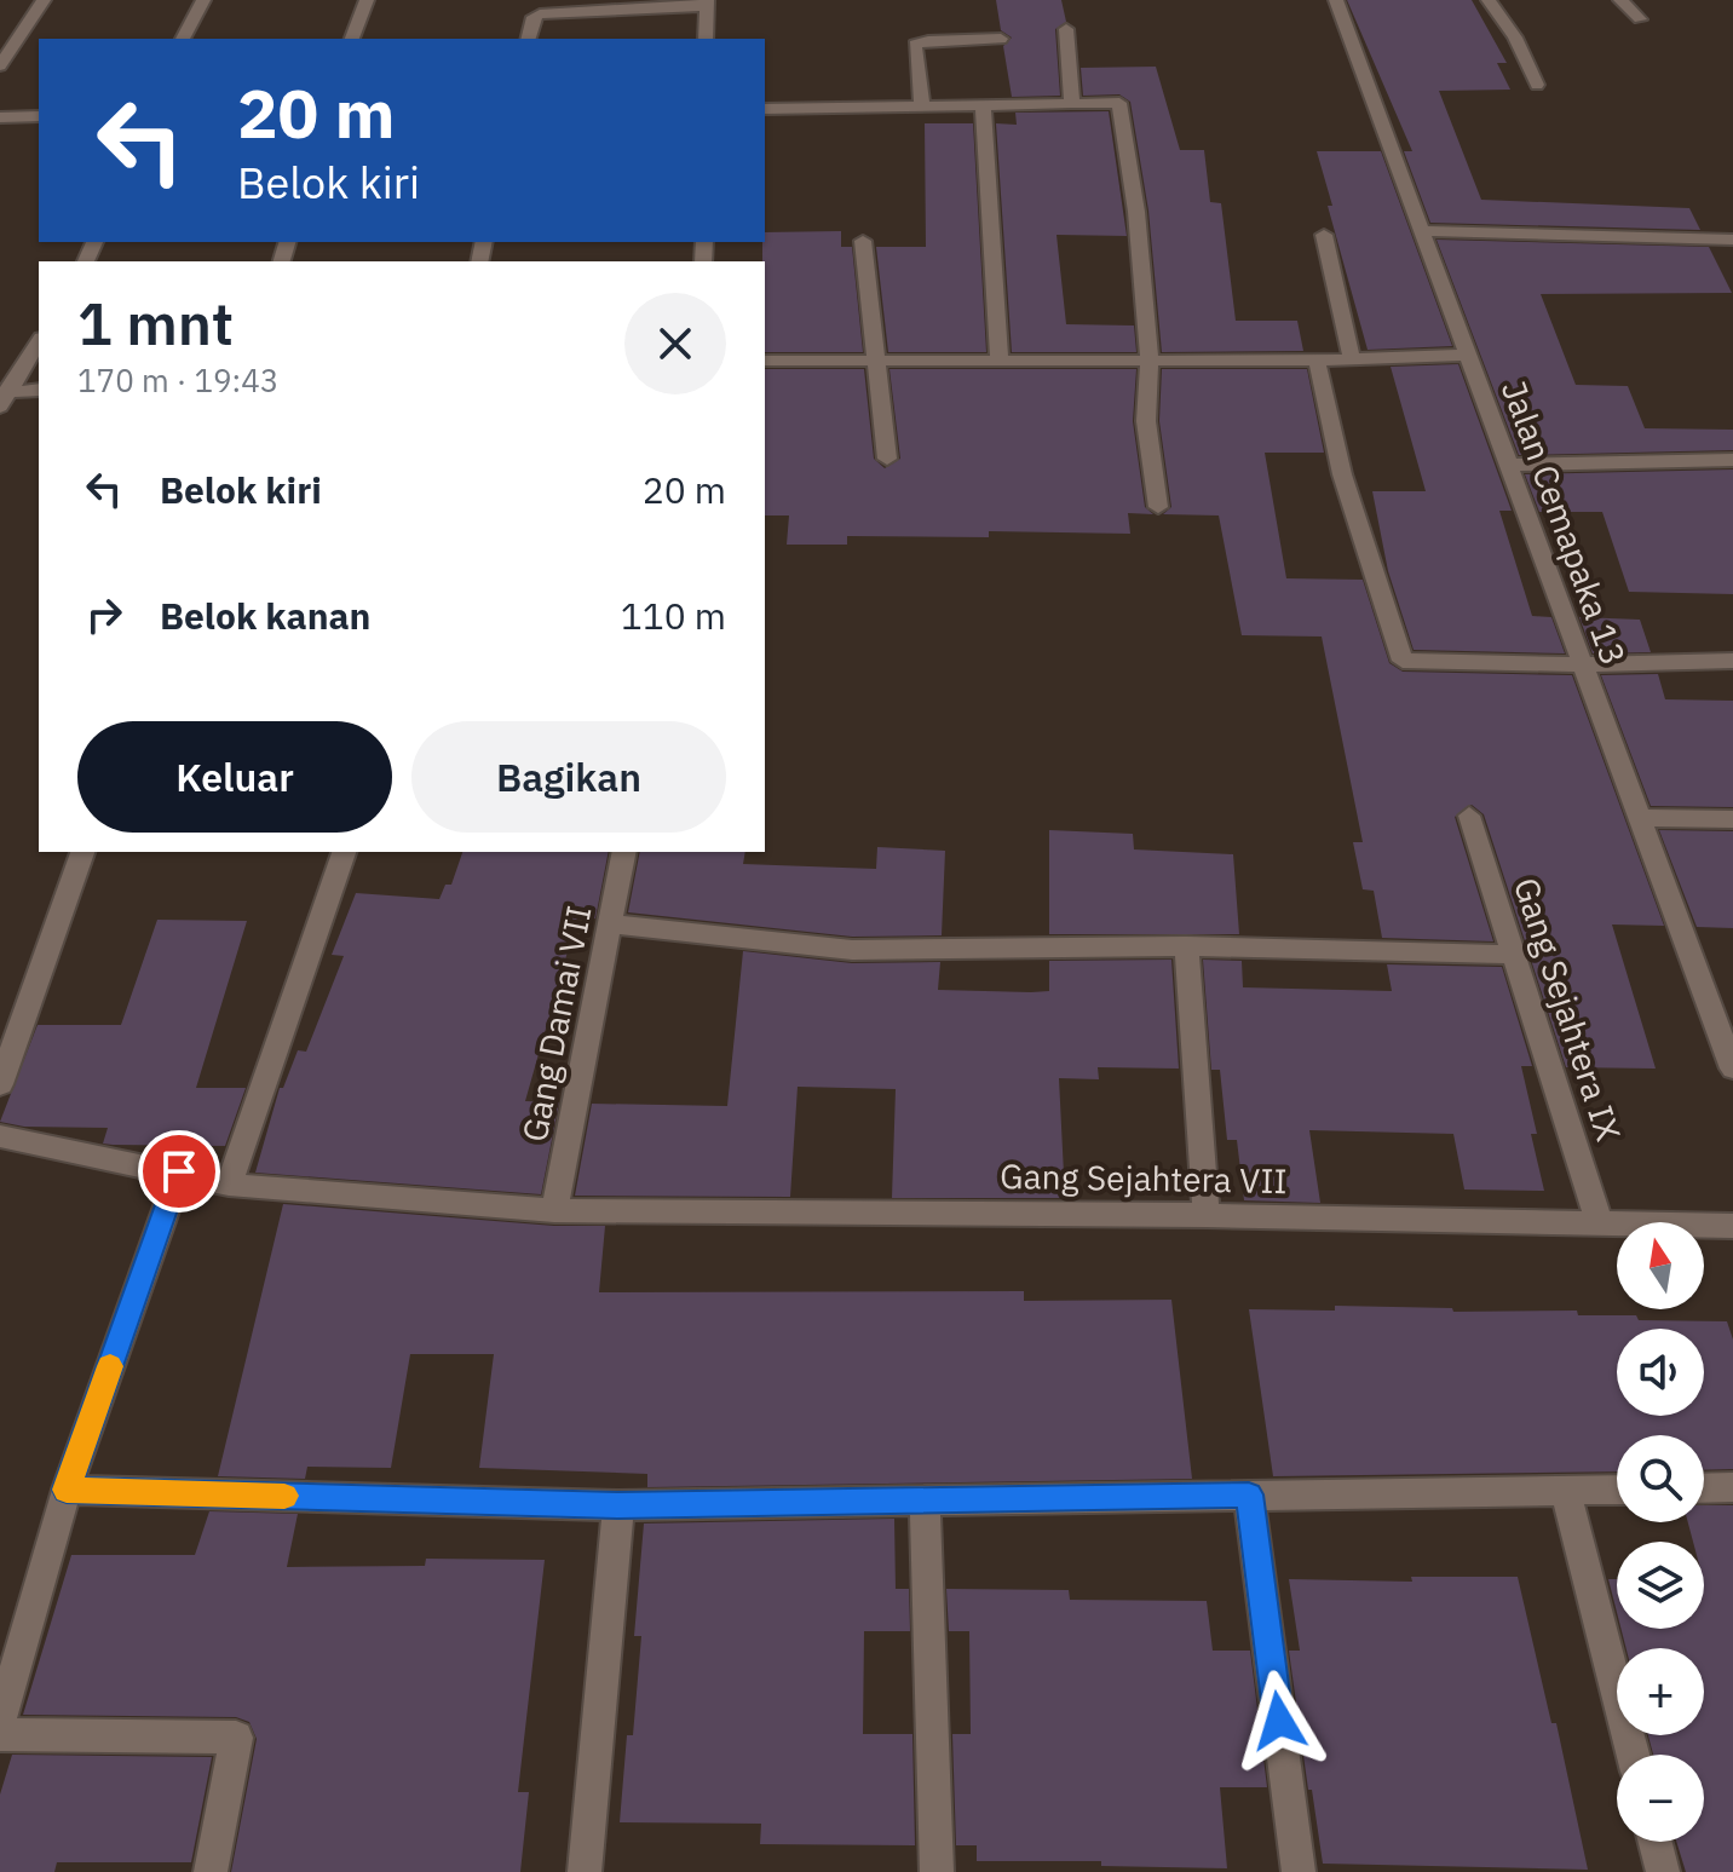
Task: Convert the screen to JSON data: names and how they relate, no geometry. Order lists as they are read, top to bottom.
{
  "streets": {
    "street": [
      "Jalan Cemapaka 13",
      "Gang Sejahtera IX",
      "Gang Damai VII",
      "Gang Sejahtera VII"
    ]
  },
  "crossings": [
    ["Gang Sejahtera IX", "Gang Sejahtera VII"],
    ["Gang Damai VII", "Gang Sejahtera VII"]
  ],
  "north": "top",
  "page": {
    "turn": ["20 m", "Belok kiri"],
    "heading": ["1 mnt", "170 m · 19:43"],
    "list": [
      {
        "name": "Belok kiri",
        "value": "20 m"
      },
      {
        "name": "Belok kanan",
        "value": "110 m"
      }
    ],
    "buttons": ["Keluar", "Bagikan"],
    "map_buttons": ["+", "−"]
  }
}
